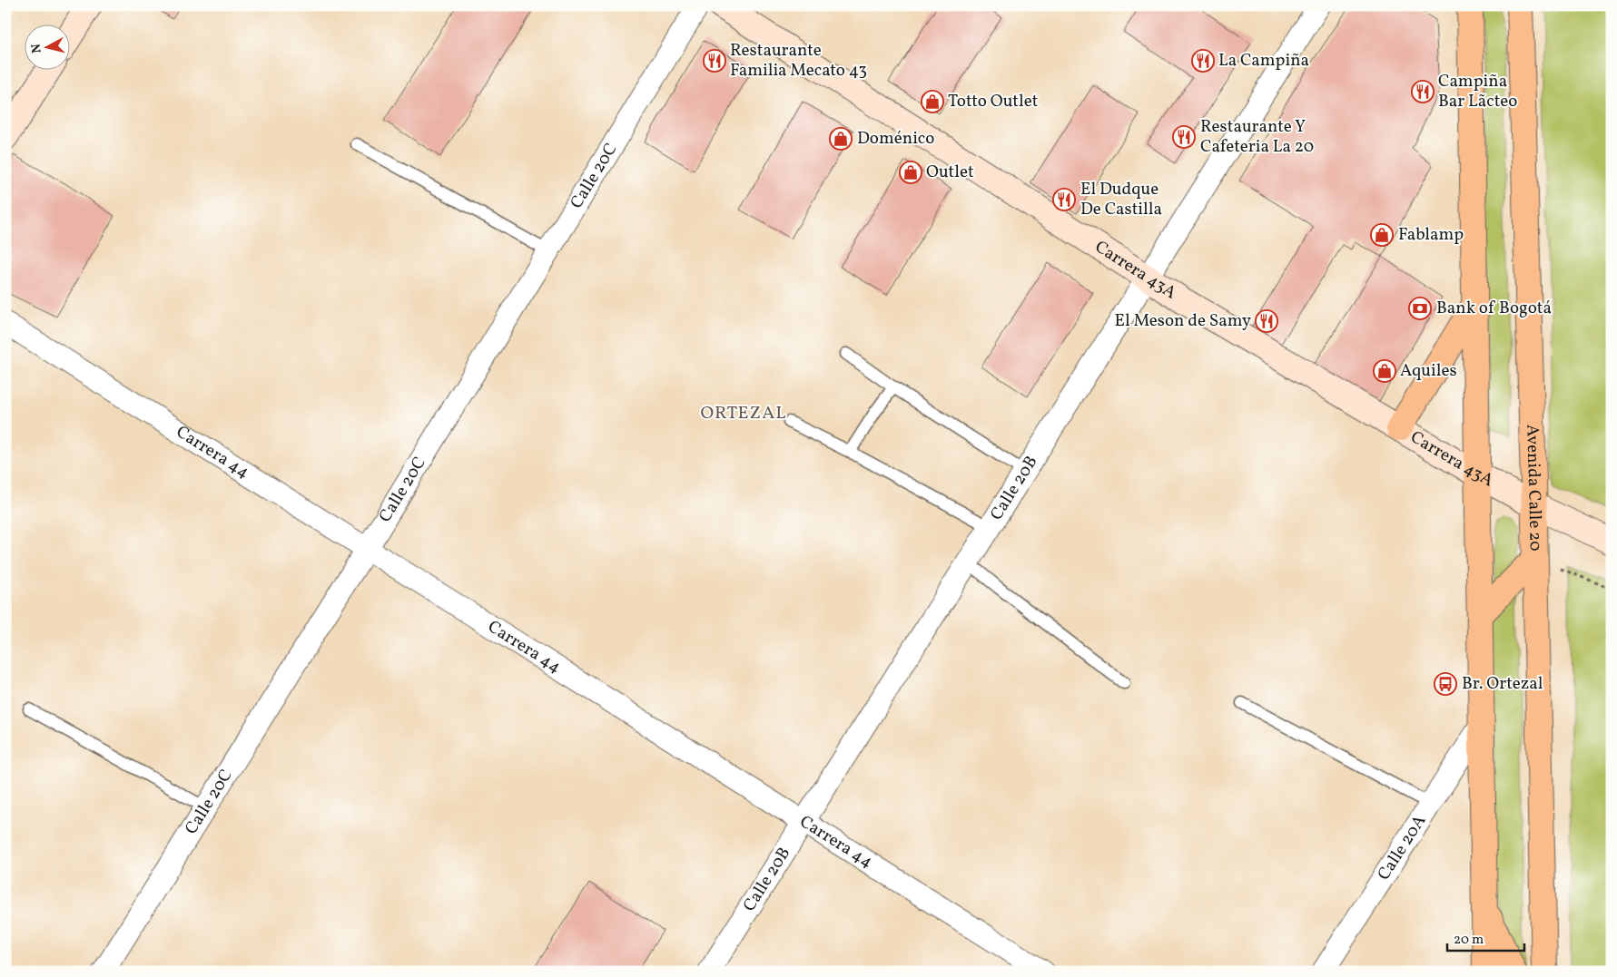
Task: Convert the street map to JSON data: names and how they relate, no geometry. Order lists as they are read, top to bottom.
{
  "streets": {
    "highway": ["Avenida Calle 20"],
    "street": [
      "Calle 20C",
      "Carrera 43A",
      "Carrera 44",
      "Calle 20B",
      "Calle 20A"
    ]
  },
  "crossings": [
    ["Calle 20C", "Carrera 44"],
    ["Carrera 43A", "Avenida Calle 20"],
    ["Carrera 43A", "Calle 20B"],
    ["Carrera 44", "Calle 20B"]
  ],
  "districts": ["ORTEZAL"],
  "places": {
    "restaurant": [
      "Restaurante Familia Mecato 43",
      "La Campiña",
      "Campiña Bar Lãcteo",
      "Restaurante Y Cafeteria La 20",
      "El Dudque De Castilla",
      "El Meson de Samy"
    ],
    "shop": [
      "Totto Outlet",
      "Doménico",
      "Outlet",
      "Fablamp",
      "Aquiles"
    ],
    "bank": ["Bank of Bogotá"],
    "bus stop": ["Br. Ortezal"]
  },
  "scale_bar": "20 m",
  "north": "left"
}
